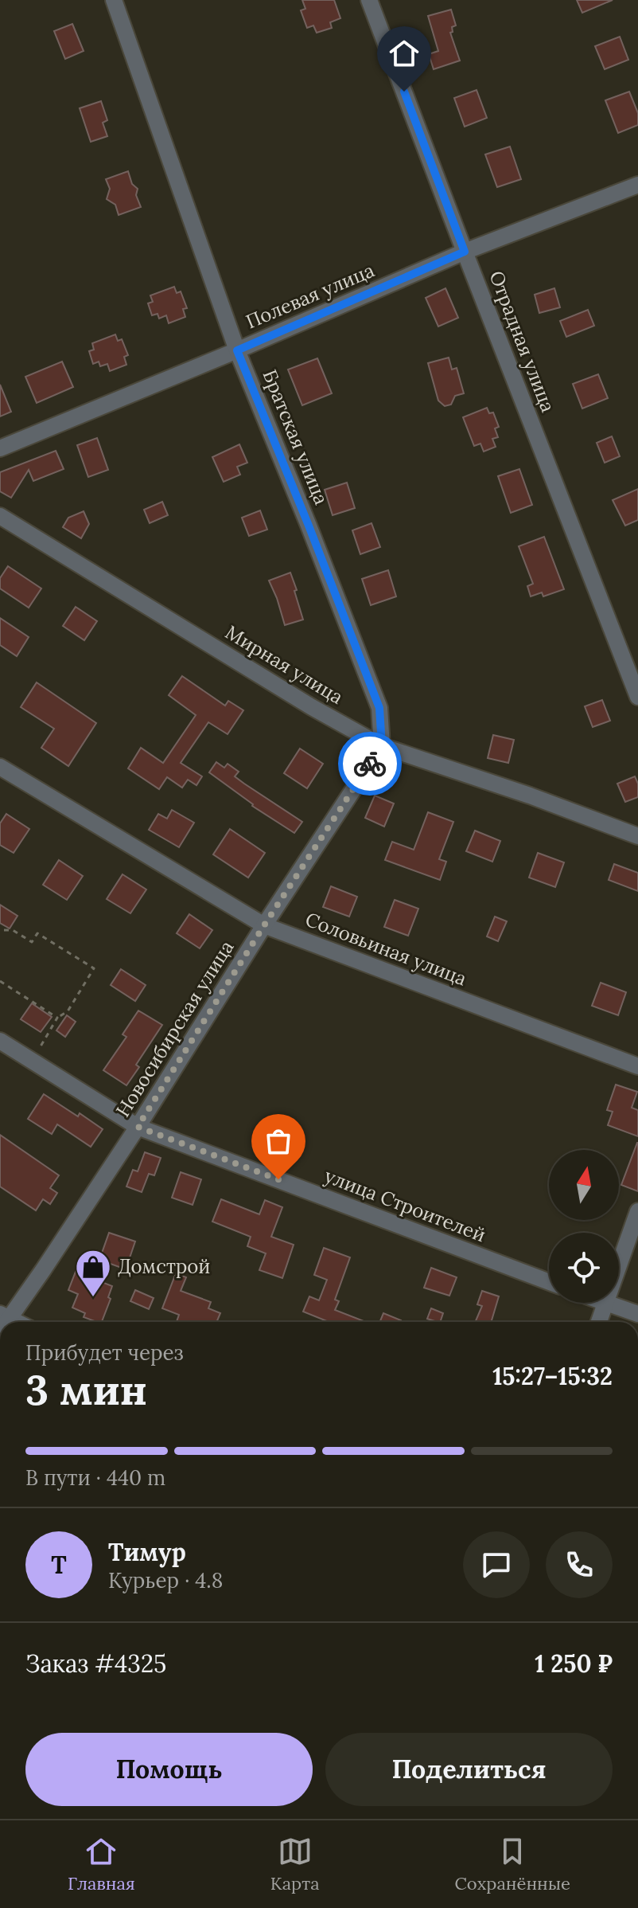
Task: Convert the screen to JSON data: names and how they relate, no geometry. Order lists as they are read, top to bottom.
{
  "streets": {
    "street": [
      "Полевая улица",
      "Отрадная улица",
      "Братская улица",
      "Мирная улица",
      "Соловьиная улица",
      "Новосибирская улица",
      "улица Строителей"
    ]
  },
  "crossings": [
    ["Полевая улица", "Отрадная улица"],
    ["Полевая улица", "Братская улица"],
    ["Братская улица", "Мирная улица"],
    ["Братская улица", "Новосибирская улица"],
    ["Мирная улица", "Новосибирская улица"],
    ["Соловьиная улица", "Новосибирская улица"],
    ["Новосибирская улица", "улица Строителей"]
  ],
  "places": {
    "shop": ["Домстрой"]
  },
  "north": "top",
  "page": {
    "heading": ["3 мин", "Прибудет через", "15:27–15:32"],
    "panel": [
      "Тимур",
      "Курьер · 4.8",
      "Заказ #4325",
      "1 250 ₽"
    ],
    "bar": "В пути · 440 m",
    "round": "Т",
    "buttons": ["Помощь", "Поделиться"],
    "tabs": ["Главная", "Карта", "Сохранённые"]
  }
}
